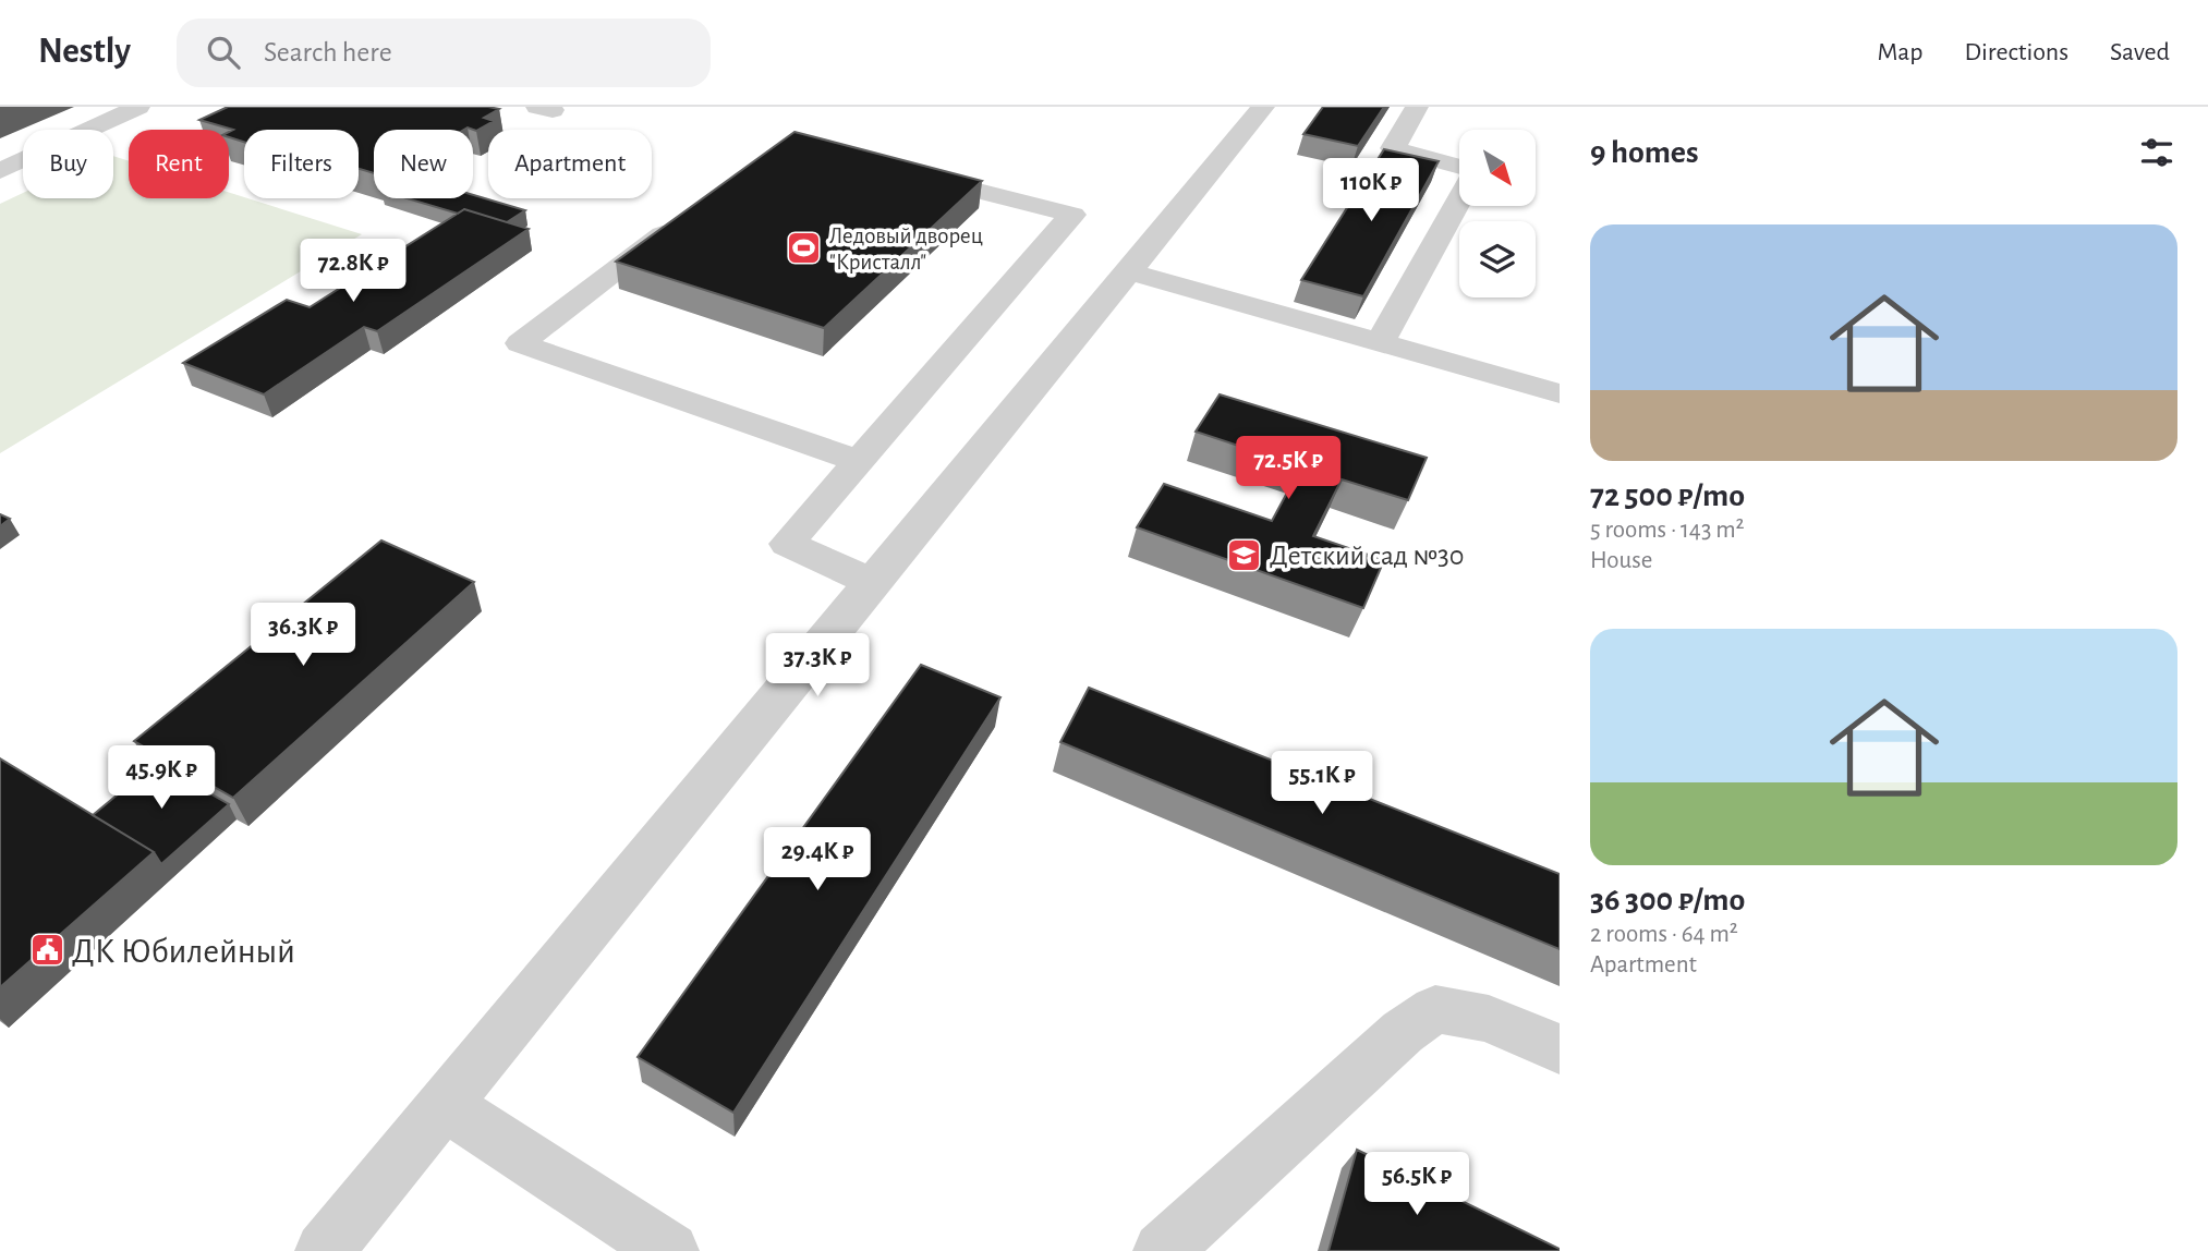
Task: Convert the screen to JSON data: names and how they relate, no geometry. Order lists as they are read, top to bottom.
{
  "places": {
    "sports": ["Ледовый дворец \"Кристалл\""],
    "school or university": ["Детский сад №30"],
    "public building": ["ДК Юбилейный"]
  },
  "north": "bottom right",
  "page": {
    "header": "Nestly",
    "search": "Search here",
    "nav": ["Map", "Directions", "Saved"],
    "heading": "9 homes",
    "chip": [
      "Buy",
      "Rent",
      "Filters",
      "New",
      "Apartment"
    ],
    "price": [
      "110K ₽",
      "72.8K ₽",
      "72.5K ₽",
      "36.3K ₽",
      "37.3K ₽",
      "45.9K ₽",
      "55.1K ₽",
      "29.4K ₽",
      "56.5K ₽"
    ],
    "list": [
      {
        "name": "72 500 ₽/mo",
        "note": "5 rooms · 143 m² · House"
      },
      {
        "name": "36 300 ₽/mo",
        "note": "2 rooms · 64 m² · Apartment"
      }
    ]
  }
}
